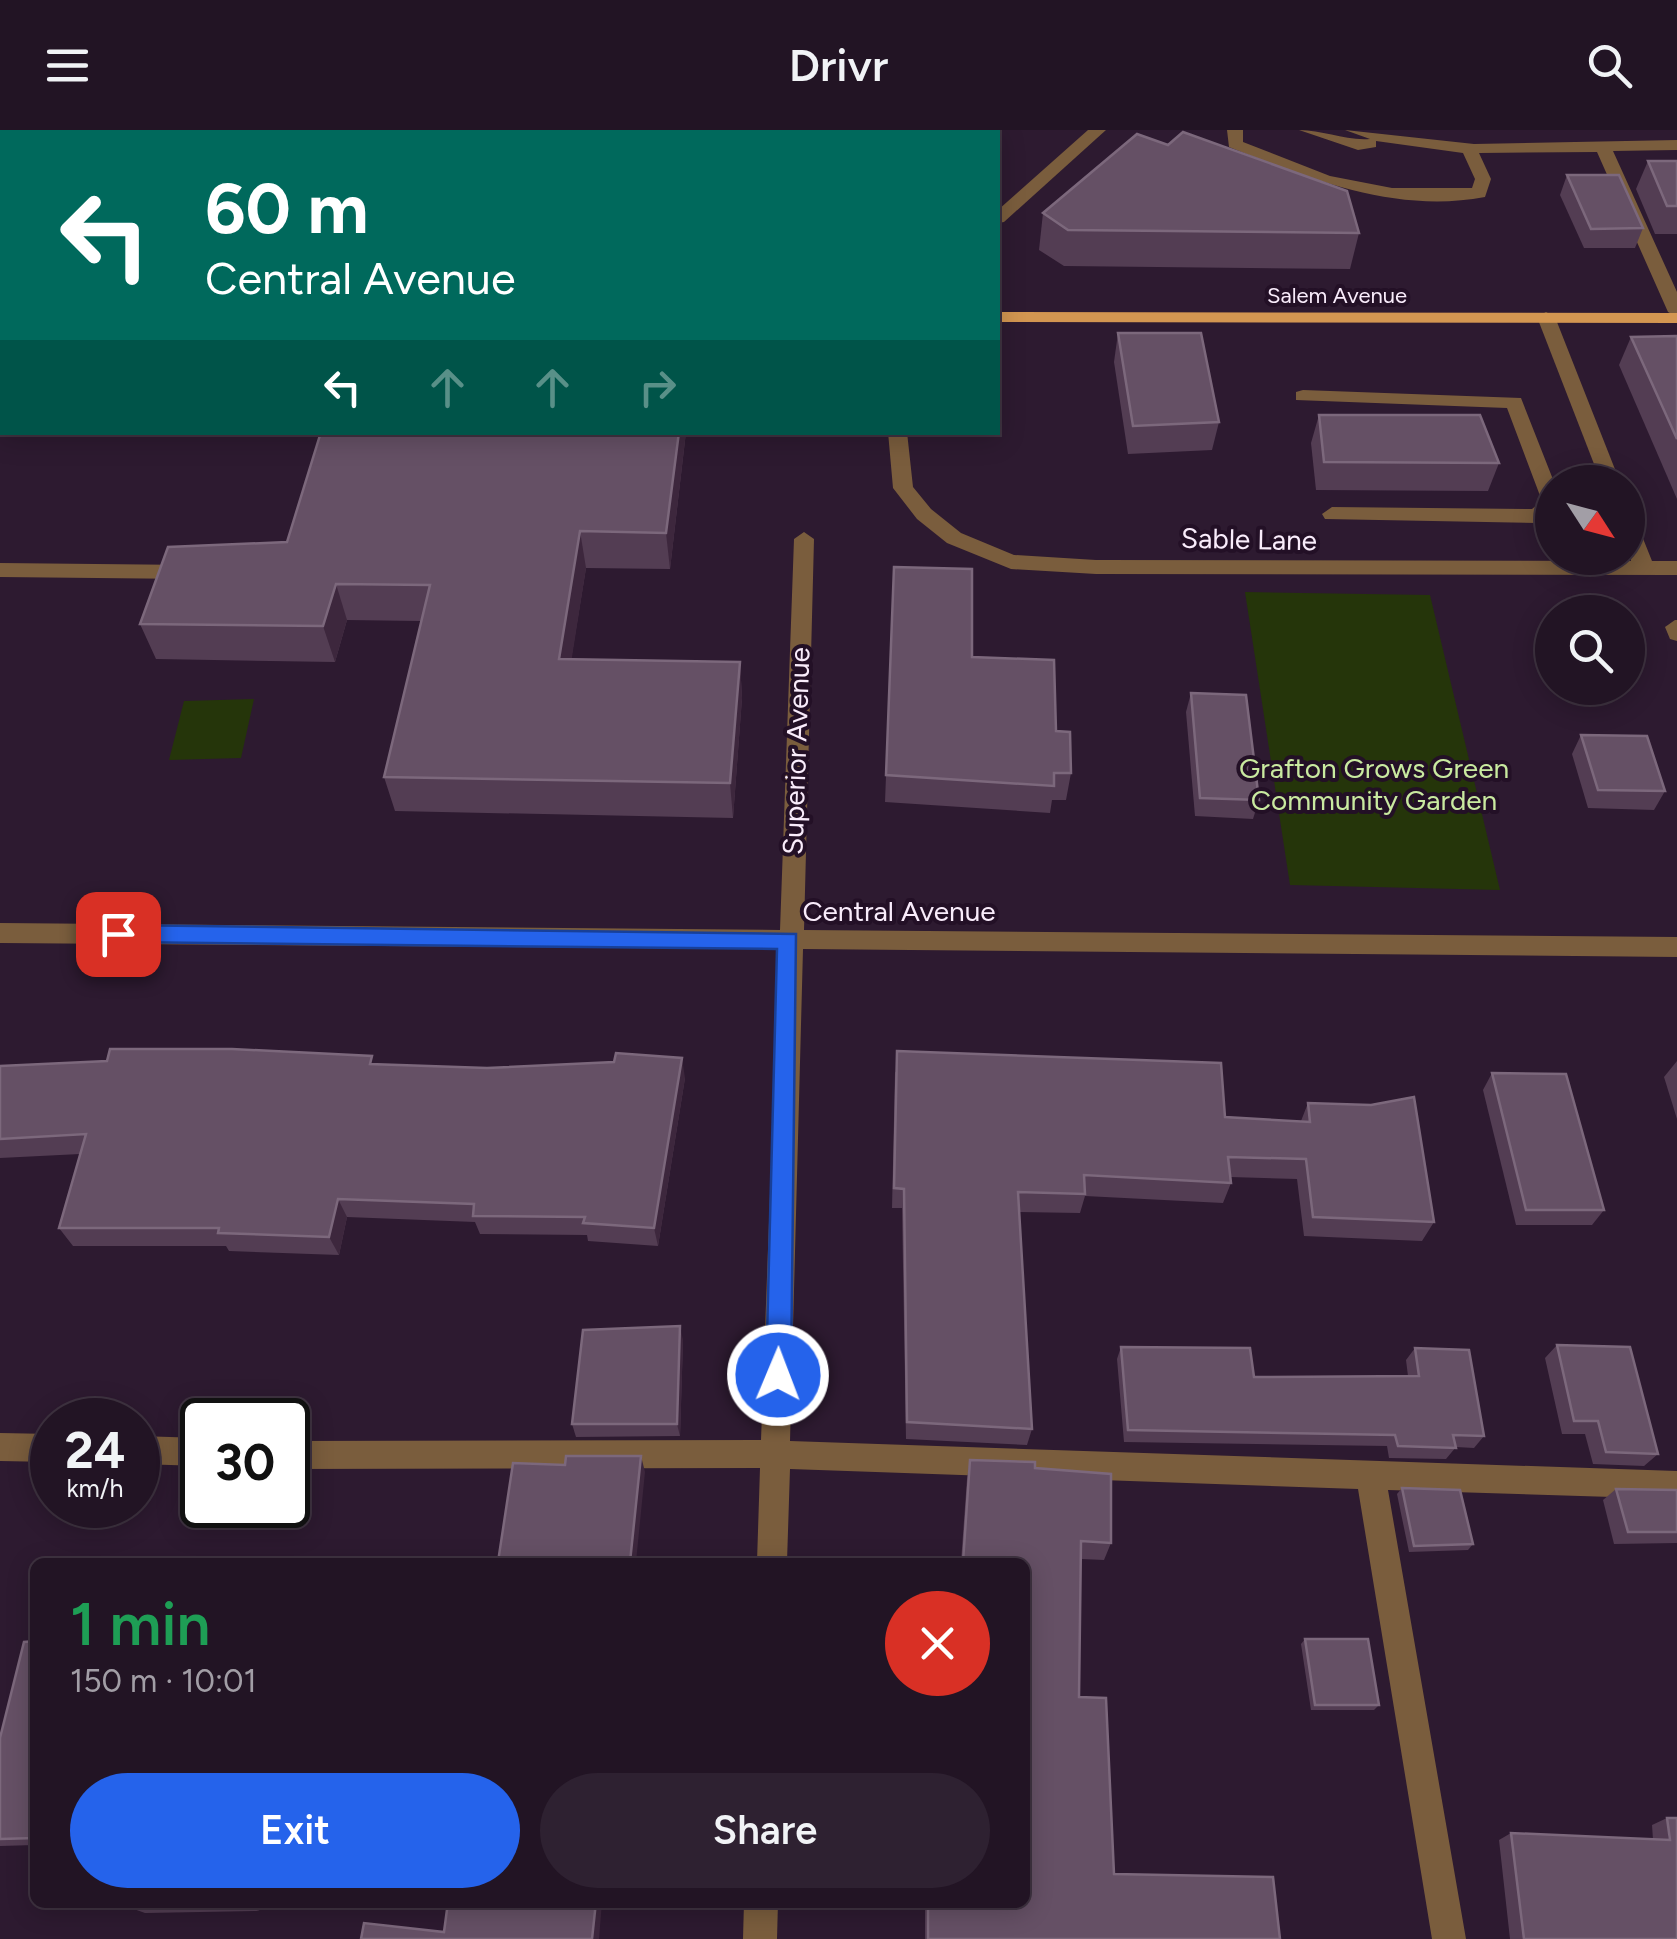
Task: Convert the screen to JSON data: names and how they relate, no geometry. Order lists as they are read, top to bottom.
{
  "streets": {
    "main road": ["Salem Avenue"],
    "street": ["Sable Lane", "Superior Avenue", "Central Avenue"]
  },
  "crossings": [
    ["Superior Avenue", "Central Avenue"]
  ],
  "parks": ["Grafton Grows Green Community Garden"],
  "north": "bottom right",
  "page": {
    "header": "Drivr",
    "turn": ["60 m", "Central Avenue"],
    "speed": "24 km/h",
    "limit": "30",
    "heading": ["1 min", "150 m · 10:01"],
    "buttons": ["Exit", "Share"]
  }
}
